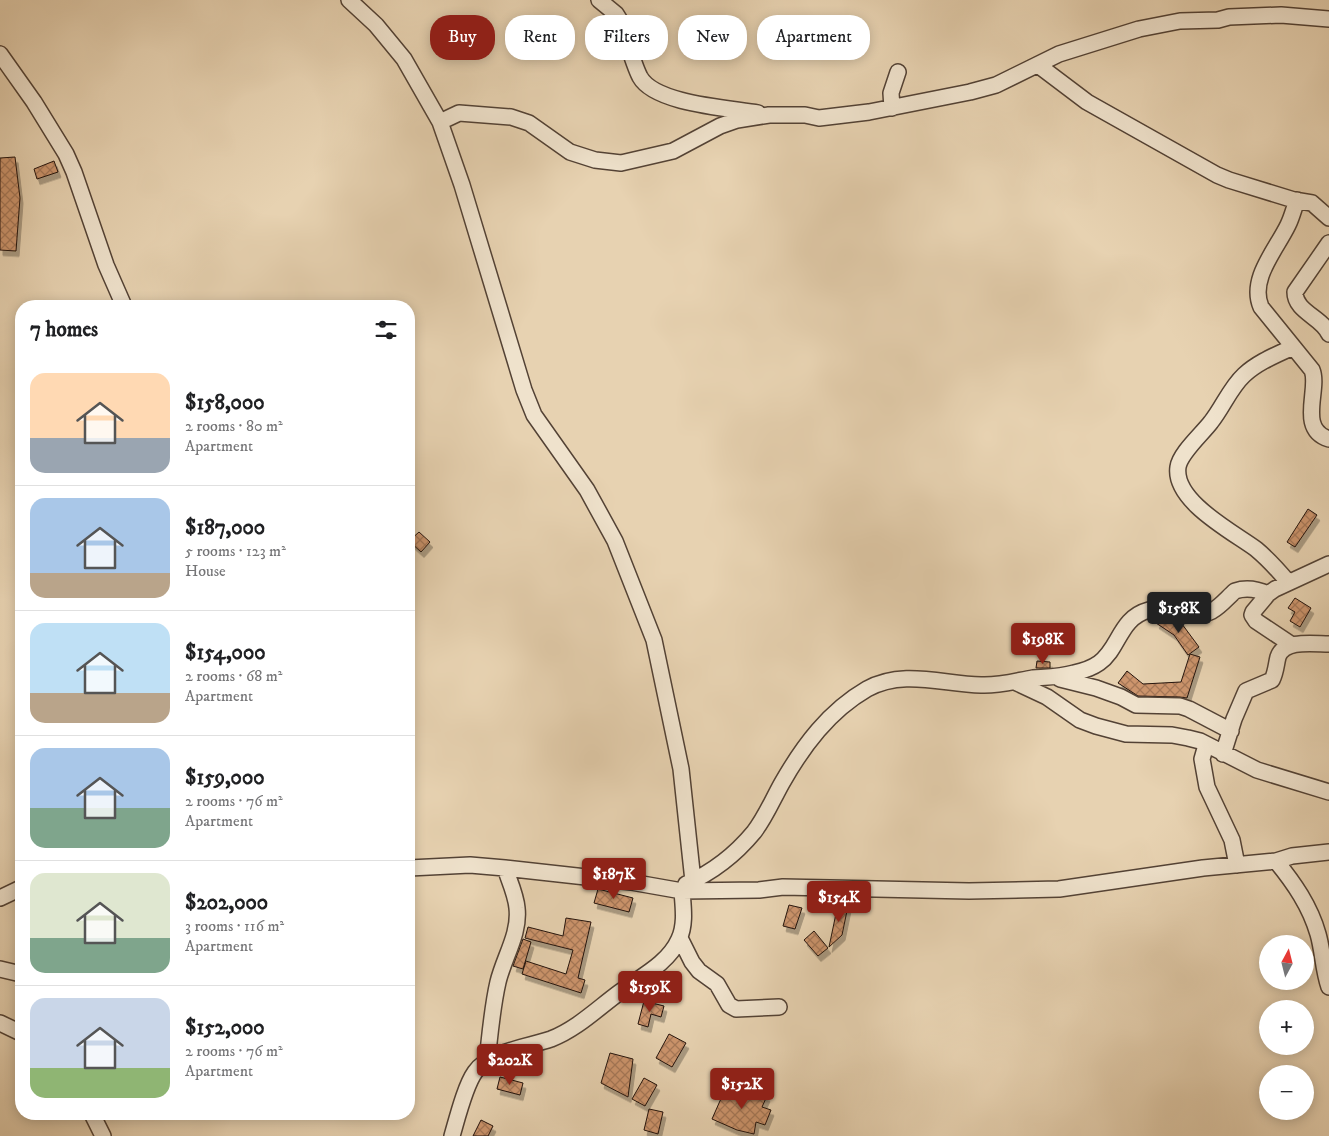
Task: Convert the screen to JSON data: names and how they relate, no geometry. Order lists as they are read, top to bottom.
{
  "north": "top",
  "page": {
    "chip": [
      "Buy",
      "Rent",
      "Filters",
      "New",
      "Apartment"
    ],
    "heading": "7 homes",
    "list": [
      {
        "name": "$158,000",
        "note": "2 rooms · 80 m² · Apartment"
      },
      {
        "name": "$187,000",
        "note": "5 rooms · 123 m² · House"
      },
      {
        "name": "$154,000",
        "note": "2 rooms · 68 m² · Apartment"
      },
      {
        "name": "$159,000",
        "note": "2 rooms · 76 m² · Apartment"
      },
      {
        "name": "$202,000",
        "note": "3 rooms · 116 m² · Apartment"
      },
      {
        "name": "$152,000",
        "note": "2 rooms · 76 m² · Apartment"
      }
    ],
    "price": [
      "$158K",
      "$198K",
      "$187K",
      "$154K",
      "$159K",
      "$202K",
      "$152K"
    ],
    "map_buttons": ["+", "−"]
  }
}
